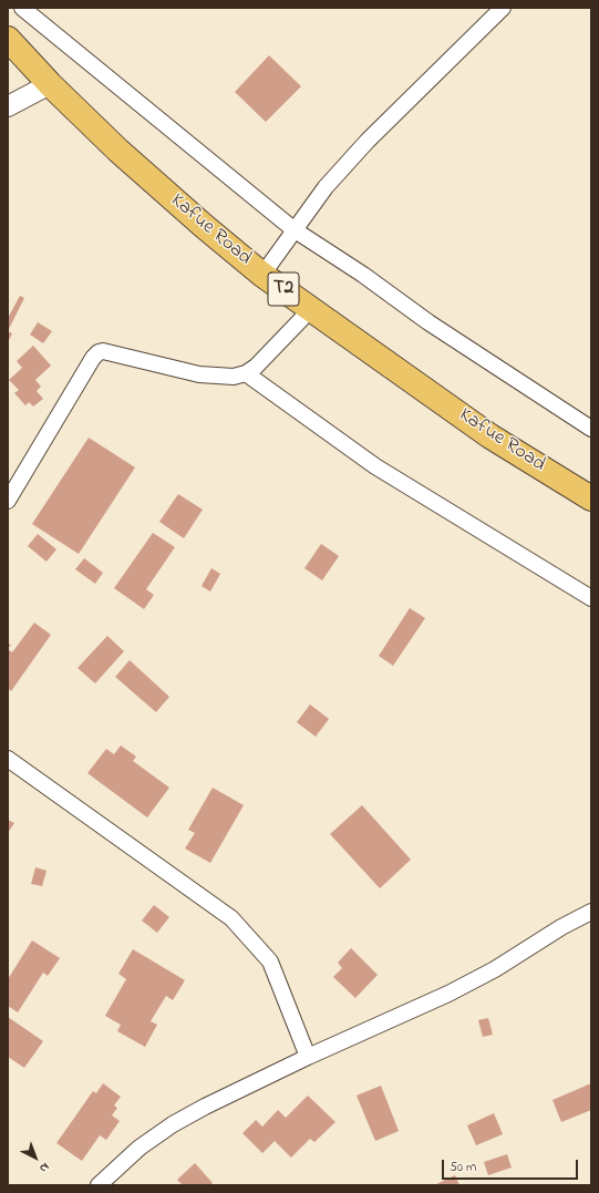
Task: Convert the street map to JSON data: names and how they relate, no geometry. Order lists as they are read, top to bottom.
{
  "streets": {
    "highway": ["Kafue Road", "T2"]
  },
  "scale_bar": "50 m",
  "north": "bottom right"
}
